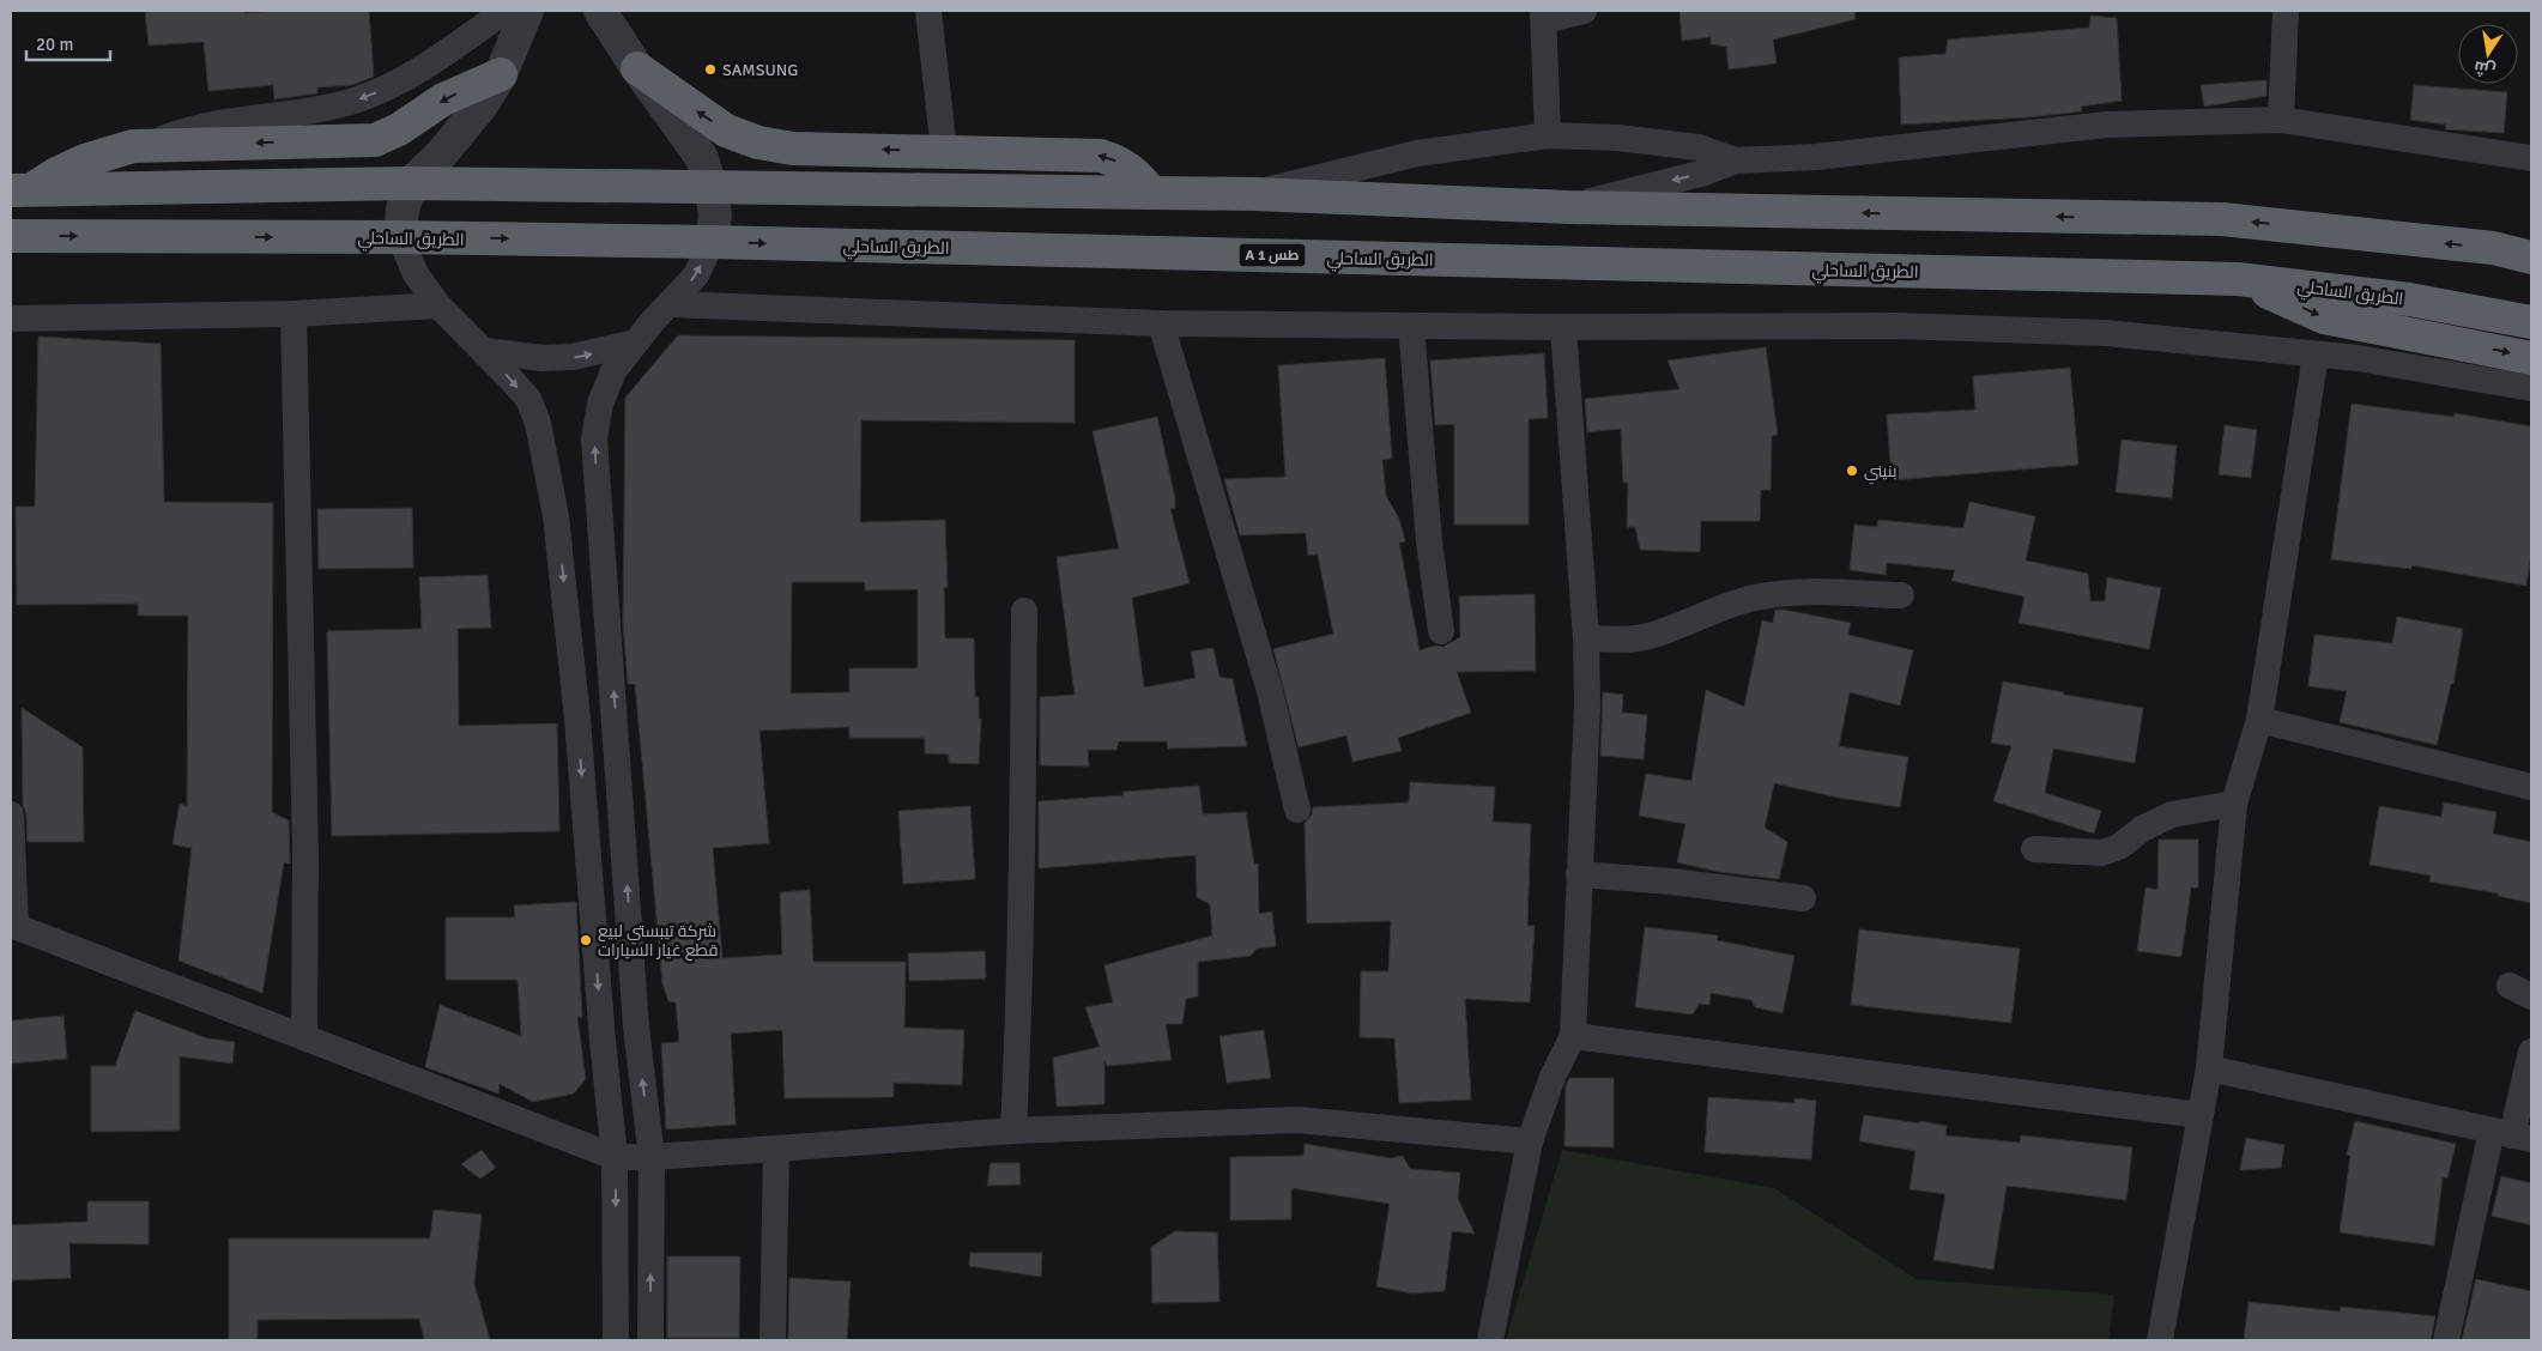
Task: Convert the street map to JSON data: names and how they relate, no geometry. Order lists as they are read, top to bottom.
{
  "streets": {
    "highway": ["الطريق الساحلي", "A 1 طس"]
  },
  "places": ["SAMSUNG", "بنيني", "شركة تيبستي لبيع قطع غيار السيارات"],
  "scale_bar": "20 m",
  "north": "bottom"
}
